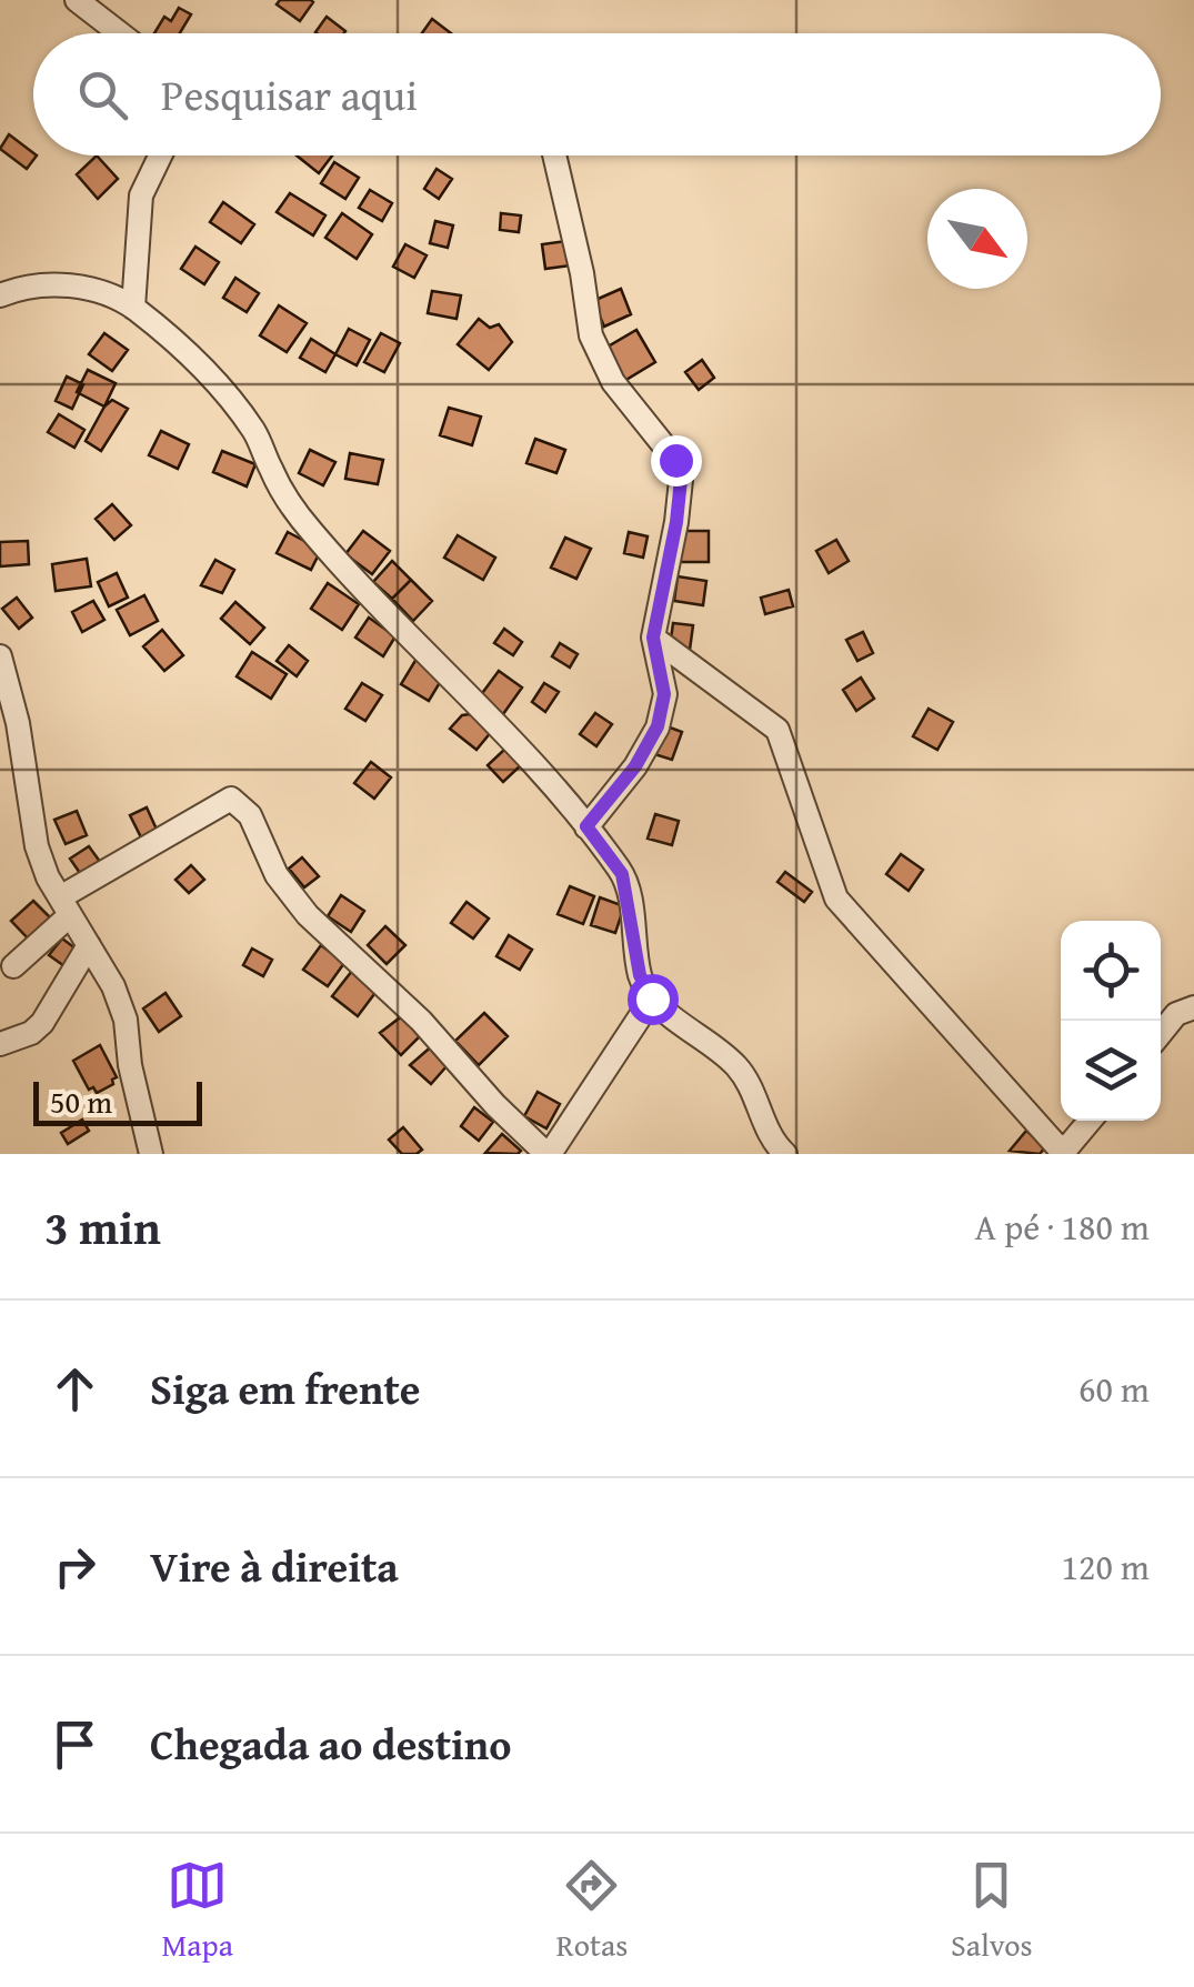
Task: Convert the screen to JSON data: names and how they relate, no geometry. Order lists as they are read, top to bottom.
{
  "scale_bar": "50 m",
  "north": "bottom right",
  "page": {
    "search": "Pesquisar aqui",
    "scale": "50 m",
    "heading": ["3 min", "A pé · 180 m"],
    "list": [
      ["Siga em frente", "60 m"],
      ["Vire à direita", "120 m"],
      "Chegada ao destino"
    ],
    "nav": ["Mapa", "Rotas", "Salvos"]
  }
}
